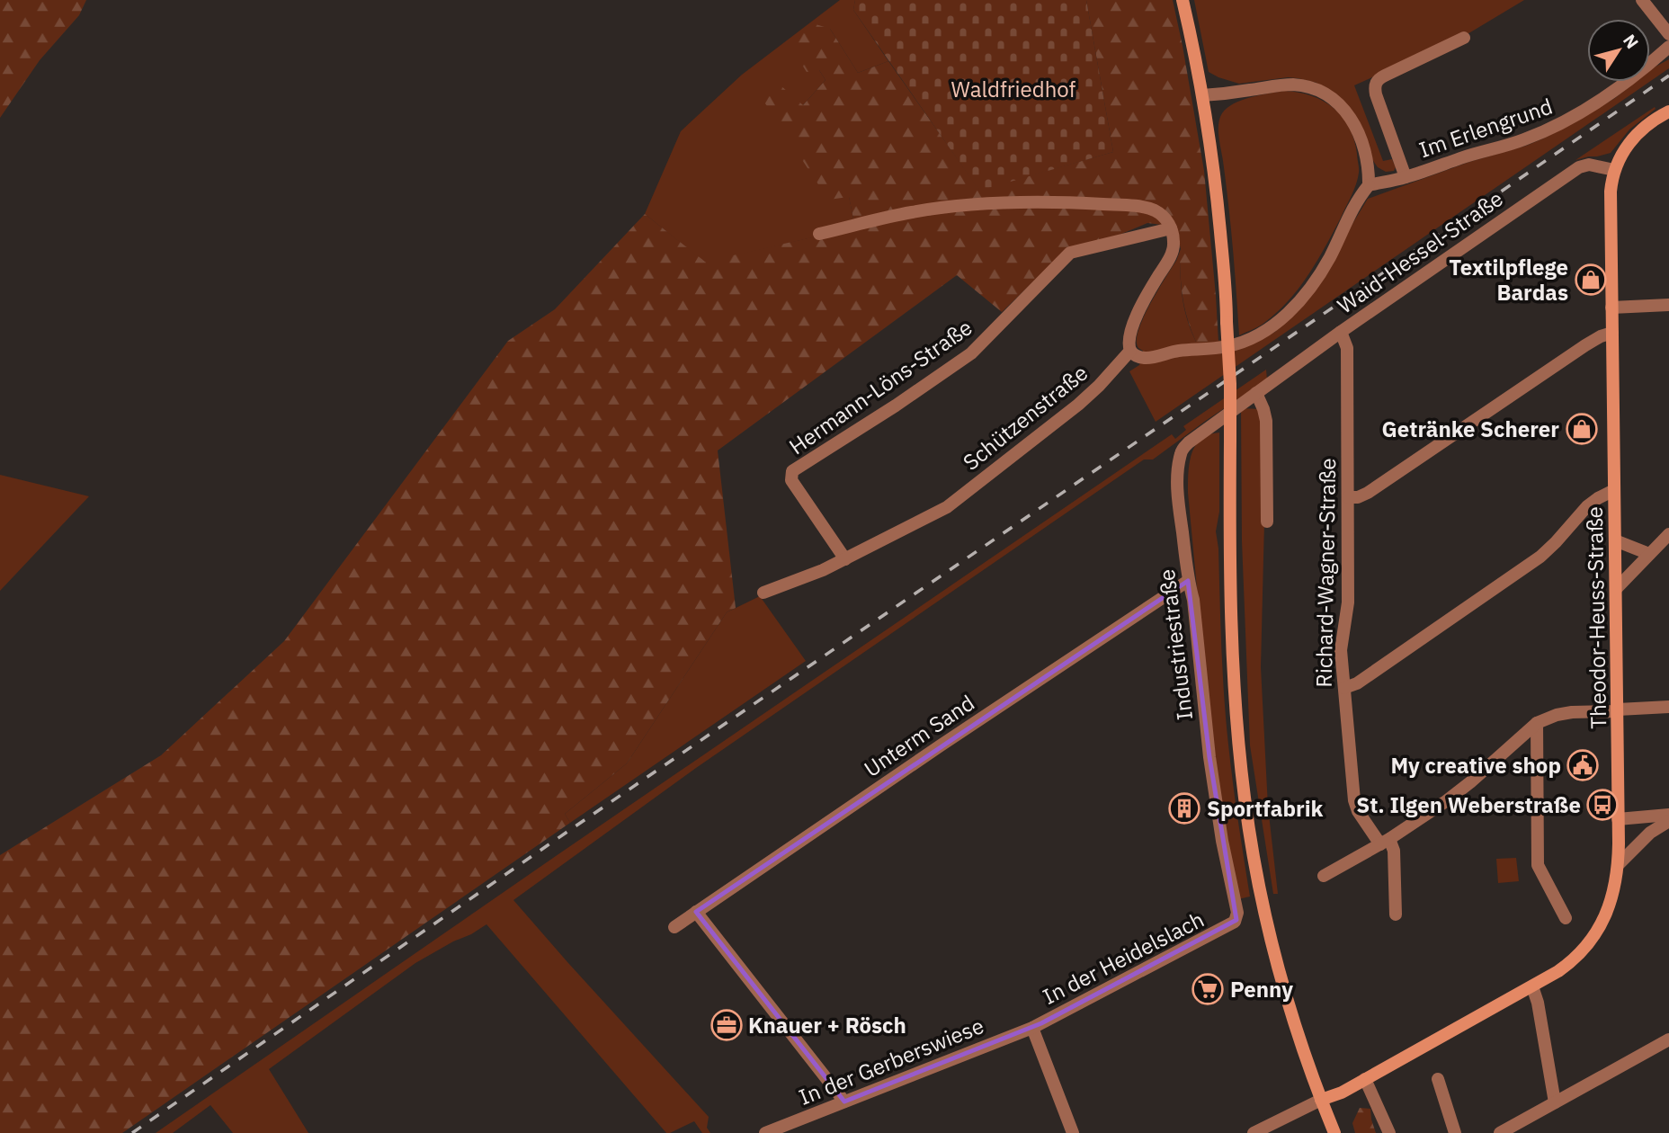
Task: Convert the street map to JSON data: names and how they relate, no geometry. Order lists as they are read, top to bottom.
{
  "streets": {
    "street": [
      "Im Erlengrund",
      "Waid-Hessel-Straße",
      "Hermann-Löns-Straße",
      "Schützenstraße",
      "Richard-Wagner-Straße",
      "Theodor-Heuss-Straße",
      "Industriestraße",
      "Unterm Sand",
      "In der Heidelslach",
      "In der Gerberswiese"
    ]
  },
  "crossings": [
    ["Waid-Hessel-Straße", "Richard-Wagner-Straße"],
    ["Waid-Hessel-Straße", "Theodor-Heuss-Straße"],
    ["Waid-Hessel-Straße", "Industriestraße"],
    ["Hermann-Löns-Straße", "Schützenstraße"],
    ["Industriestraße", "Unterm Sand"],
    ["Industriestraße", "In der Heidelslach"],
    ["In der Heidelslach", "In der Gerberswiese"]
  ],
  "parks": ["Waldfriedhof"],
  "places": {
    "shop": ["Textilpflege Bardas", "Getränke Scherer"],
    "public building": ["My creative shop"],
    "bus stop": ["St. Ilgen Weberstraße"],
    "building": ["Sportfabrik"],
    "supermarket": ["Penny"],
    "office": ["Knauer + Rösch"]
  },
  "north": "top right"
}
